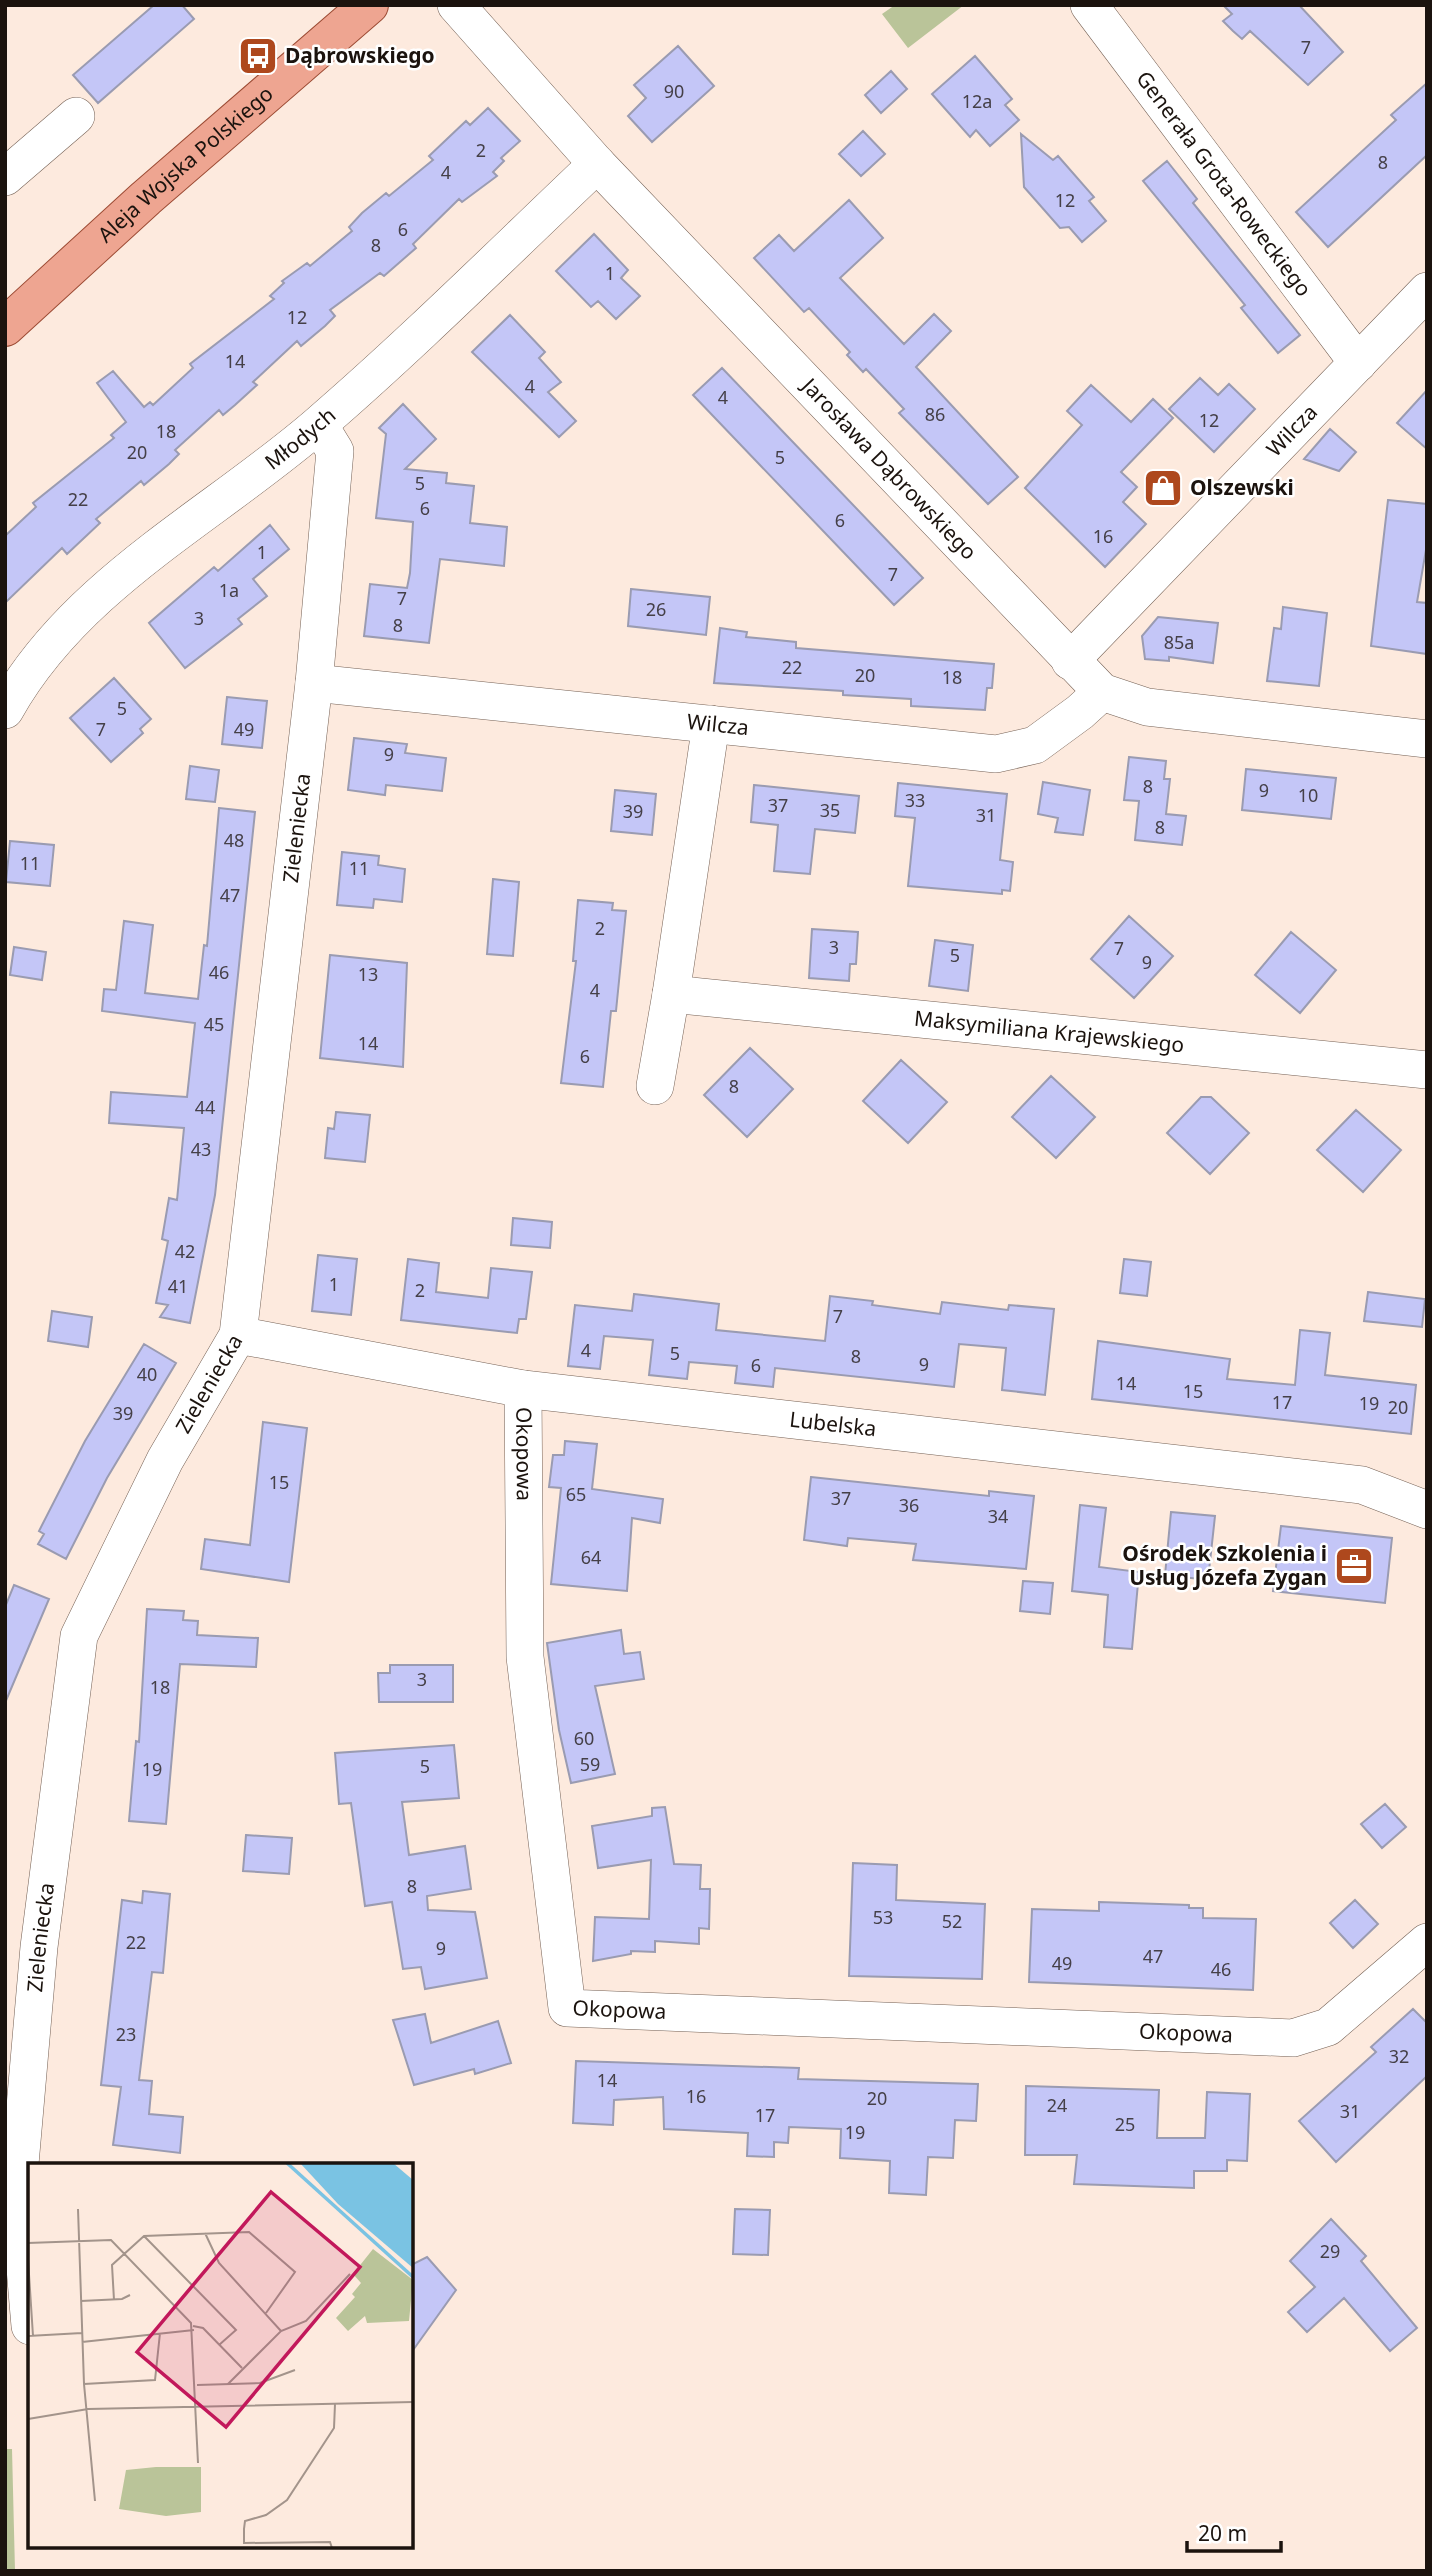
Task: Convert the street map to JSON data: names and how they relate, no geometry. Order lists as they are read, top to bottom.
{
  "streets": {
    "main road": ["Aleja Wojska Polskiego"],
    "street": [
      "Generała Grota-Roweckiego",
      "Wilcza",
      "Młodych",
      "Jarosława Dąbrowskiego",
      "Zieleniecka",
      "Maksymiliana Krajewskiego",
      "Lubelska",
      "Okopowa"
    ]
  },
  "crossings": [
    ["Generała Grota-Roweckiego", "Wilcza"],
    ["Wilcza", "Jarosława Dąbrowskiego"],
    ["Wilcza", "Zieleniecka"],
    ["Młodych", "Jarosława Dąbrowskiego"],
    ["Młodych", "Zieleniecka"],
    ["Zieleniecka", "Lubelska"],
    ["Lubelska", "Okopowa"]
  ],
  "places": {
    "bus stop": ["Dąbrowskiego"],
    "shop": ["Olszewski"],
    "office": ["Ośrodek Szkolenia i Usług Józefa Zygan"]
  },
  "house_numbers": [
    "7",
    "90",
    "12a",
    "2",
    "8",
    "4",
    "12",
    "6",
    "8",
    "1",
    "12",
    "14",
    "4",
    "4",
    "86",
    "12",
    "18",
    "20",
    "5",
    "5",
    "22",
    "6",
    "6",
    "16",
    "1",
    "7",
    "1a",
    "7",
    "26",
    "3",
    "8",
    "85a",
    "22",
    "20",
    "18",
    "5",
    "7",
    "49",
    "9",
    "8",
    "9",
    "10",
    "33",
    "37",
    "35",
    "39",
    "31",
    "8",
    "48",
    "11",
    "11",
    "47",
    "2",
    "3",
    "7",
    "5",
    "9",
    "46",
    "13",
    "4",
    "45",
    "14",
    "6",
    "8",
    "44",
    "43",
    "42",
    "1",
    "41",
    "2",
    "7",
    "4",
    "5",
    "8",
    "9",
    "6",
    "40",
    "14",
    "15",
    "17",
    "19",
    "20",
    "39",
    "15",
    "65",
    "37",
    "36",
    "34",
    "64",
    "3",
    "18",
    "60",
    "59",
    "5",
    "19",
    "8",
    "53",
    "52",
    "22",
    "9",
    "47",
    "49",
    "46",
    "23",
    "32",
    "14",
    "16",
    "20",
    "24",
    "31",
    "17",
    "25",
    "19",
    "29"
  ],
  "scale_bar": "20 m"
}
